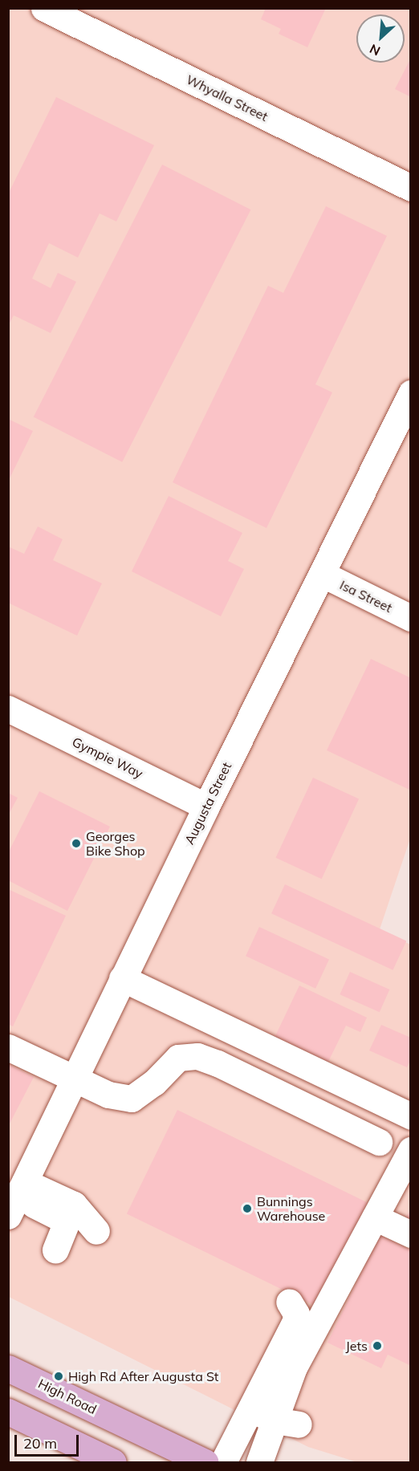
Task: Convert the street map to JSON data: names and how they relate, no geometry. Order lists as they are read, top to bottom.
{
  "streets": {
    "main road": ["High Road"],
    "street": [
      "Whyalla Street",
      "Isa Street",
      "Gympie Way",
      "Augusta Street"
    ]
  },
  "crossings": [
    ["Isa Street", "Augusta Street"],
    ["Gympie Way", "Augusta Street"]
  ],
  "places": [
    "Georges Bike Shop",
    "Bunnings Warehouse",
    "Jets",
    "High Rd After Augusta St"
  ],
  "scale_bar": "20 m",
  "north": "bottom left"
}
